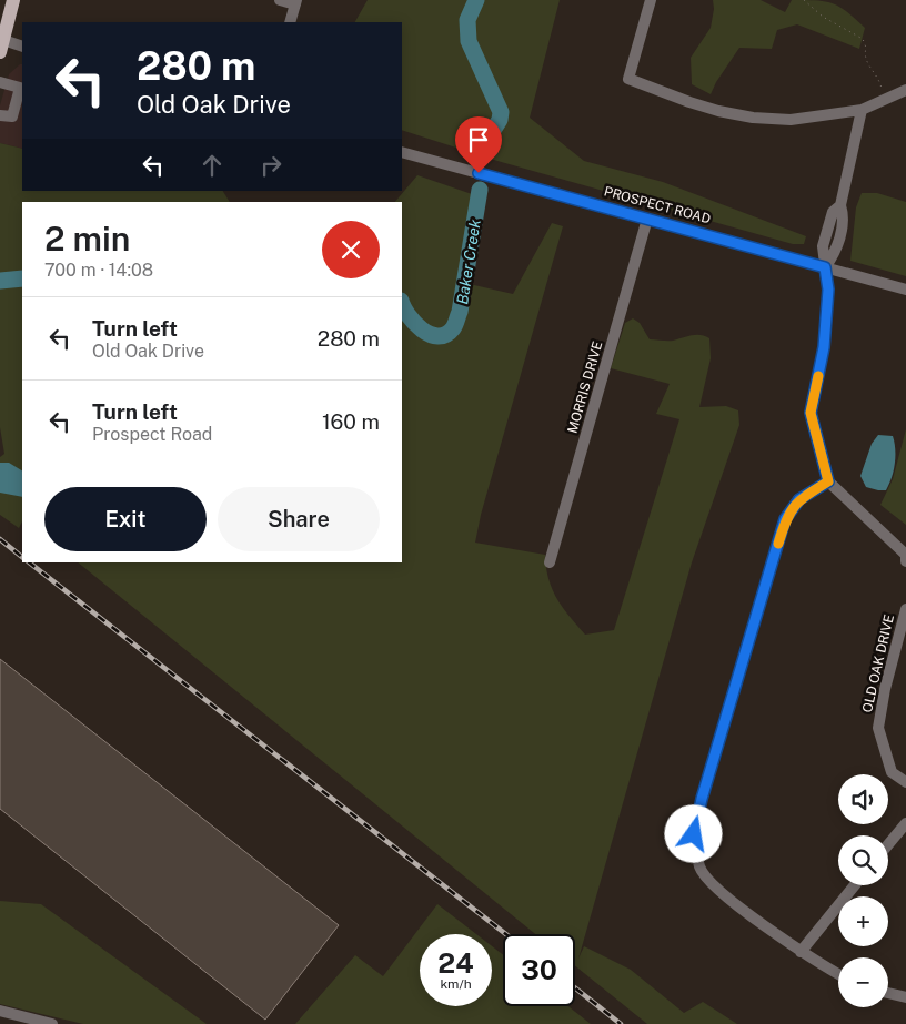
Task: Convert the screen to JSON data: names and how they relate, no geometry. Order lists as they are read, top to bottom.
{
  "streets": {
    "street": ["PROSPECT ROAD", "MORRIS DRIVE", "OLD OAK DRIVE"]
  },
  "crossings": [
    ["PROSPECT ROAD", "MORRIS DRIVE"]
  ],
  "water": ["Baker Creek"],
  "page": {
    "turn": ["280 m", "Old Oak Drive"],
    "heading": ["2 min", "700 m · 14:08"],
    "list": [
      {
        "name": "Turn left",
        "note": "Old Oak Drive",
        "value": "280 m"
      },
      {
        "name": "Turn left",
        "note": "Prospect Road",
        "value": "160 m"
      }
    ],
    "buttons": ["Exit", "Share"],
    "map_buttons": ["+", "−"],
    "speed": "24 km/h",
    "limit": "30"
  }
}
